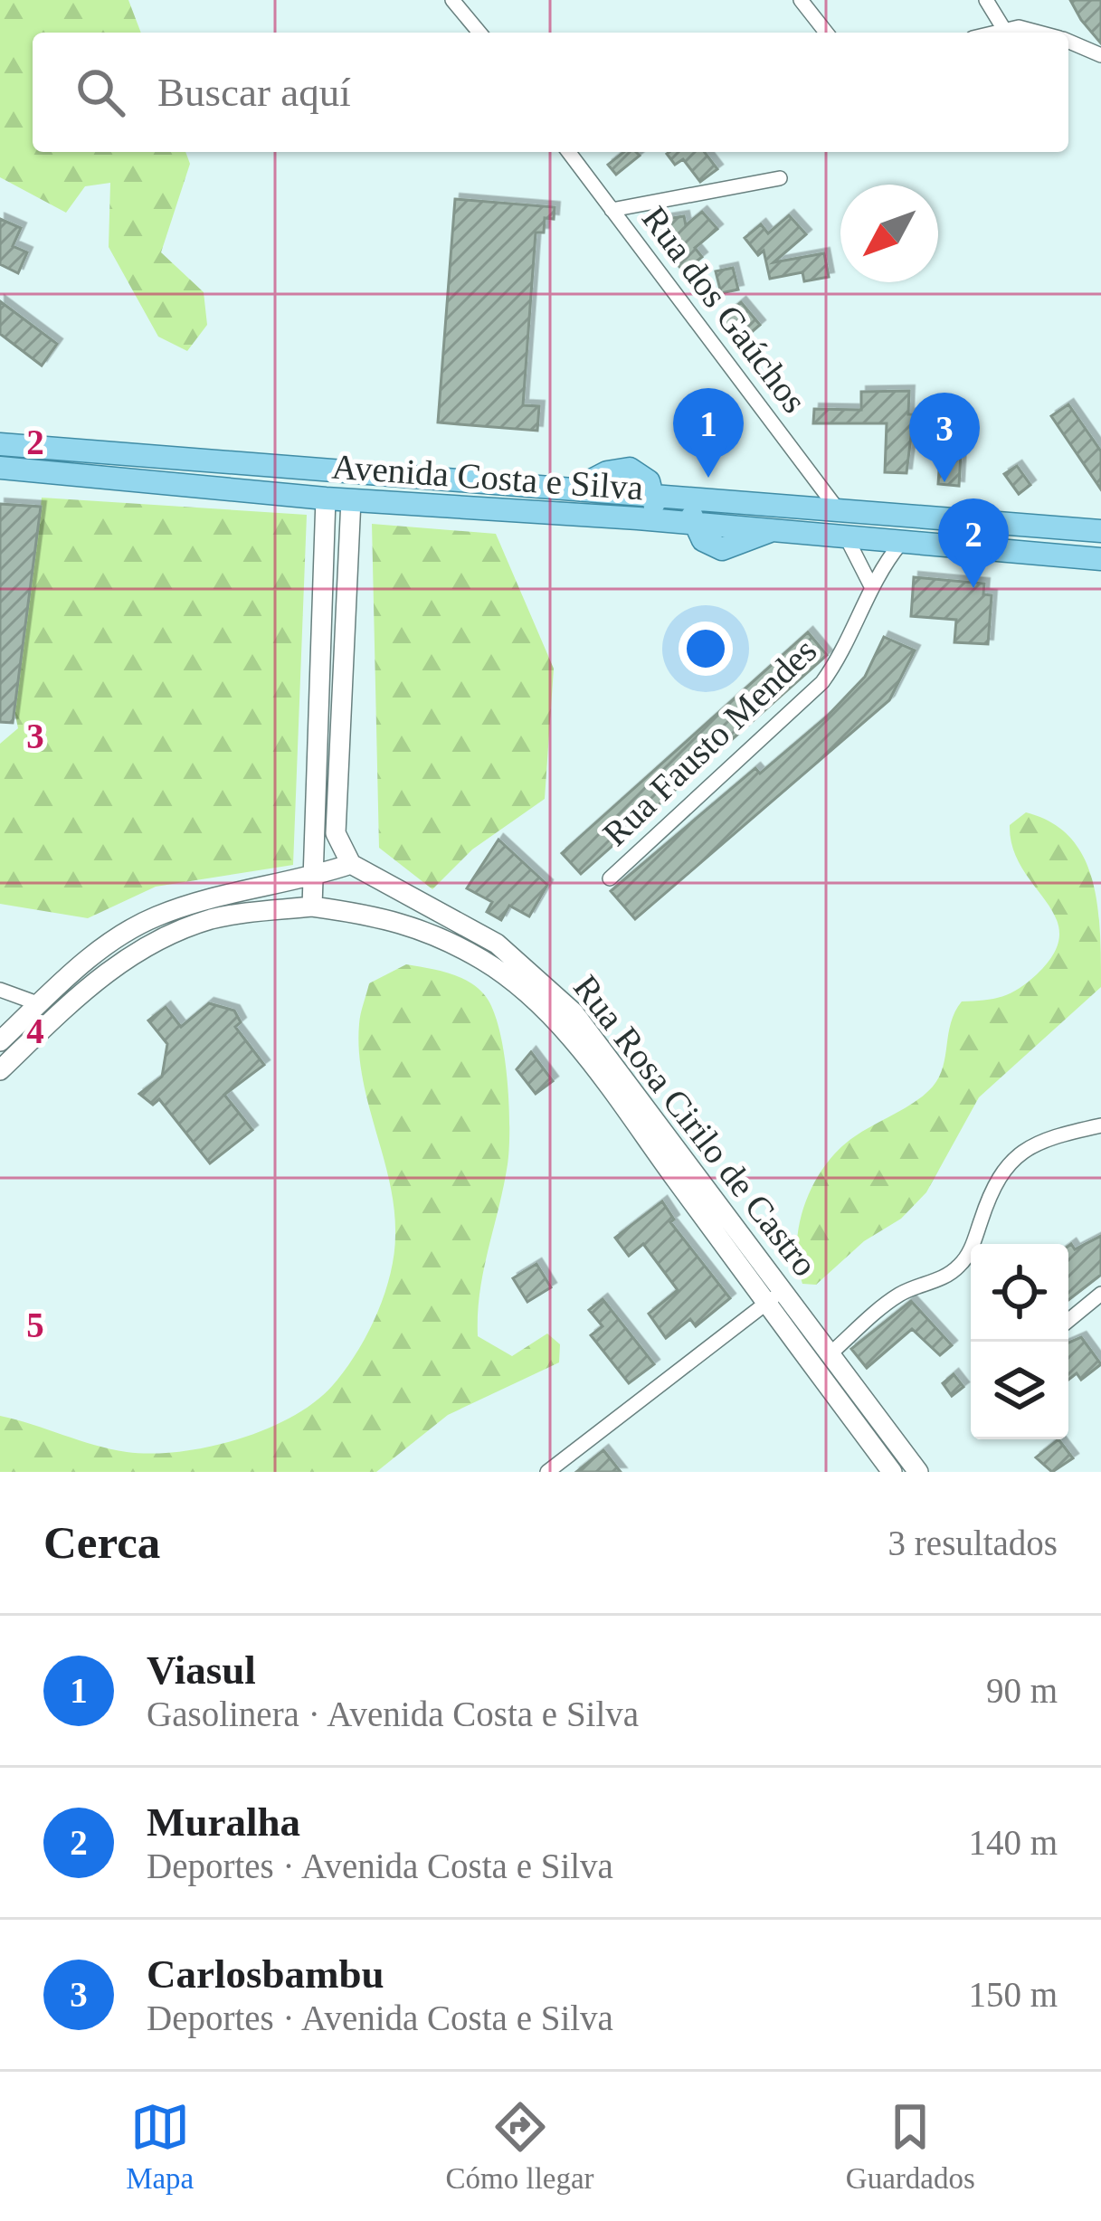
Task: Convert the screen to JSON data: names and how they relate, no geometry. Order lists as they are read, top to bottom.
{
  "streets": {
    "main road": ["Avenida Costa e Silva", "Rua Rosa Cirilo de Castro"],
    "street": ["Rua dos Gaúchos", "Rua Fausto Mendes"]
  },
  "crossings": [
    ["Rua dos Gaúchos", "Avenida Costa e Silva"]
  ],
  "north": "bottom left",
  "page": {
    "search": "Buscar aquí",
    "pins": ["1", "3", "2"],
    "heading": ["Cerca", "3 resultados"],
    "list": [
      {
        "mark": "1",
        "name": "Viasul",
        "note": "Gasolinera · Avenida Costa e Silva",
        "value": "90 m"
      },
      {
        "mark": "2",
        "name": "Muralha",
        "note": "Deportes · Avenida Costa e Silva",
        "value": "140 m"
      },
      {
        "mark": "3",
        "name": "Carlosbambu",
        "note": "Deportes · Avenida Costa e Silva",
        "value": "150 m"
      }
    ],
    "nav": ["Mapa", "Cómo llegar", "Guardados"]
  },
  "grid": {
    "rows": [
      "2",
      "3",
      "4",
      "5"
    ]
  }
}
